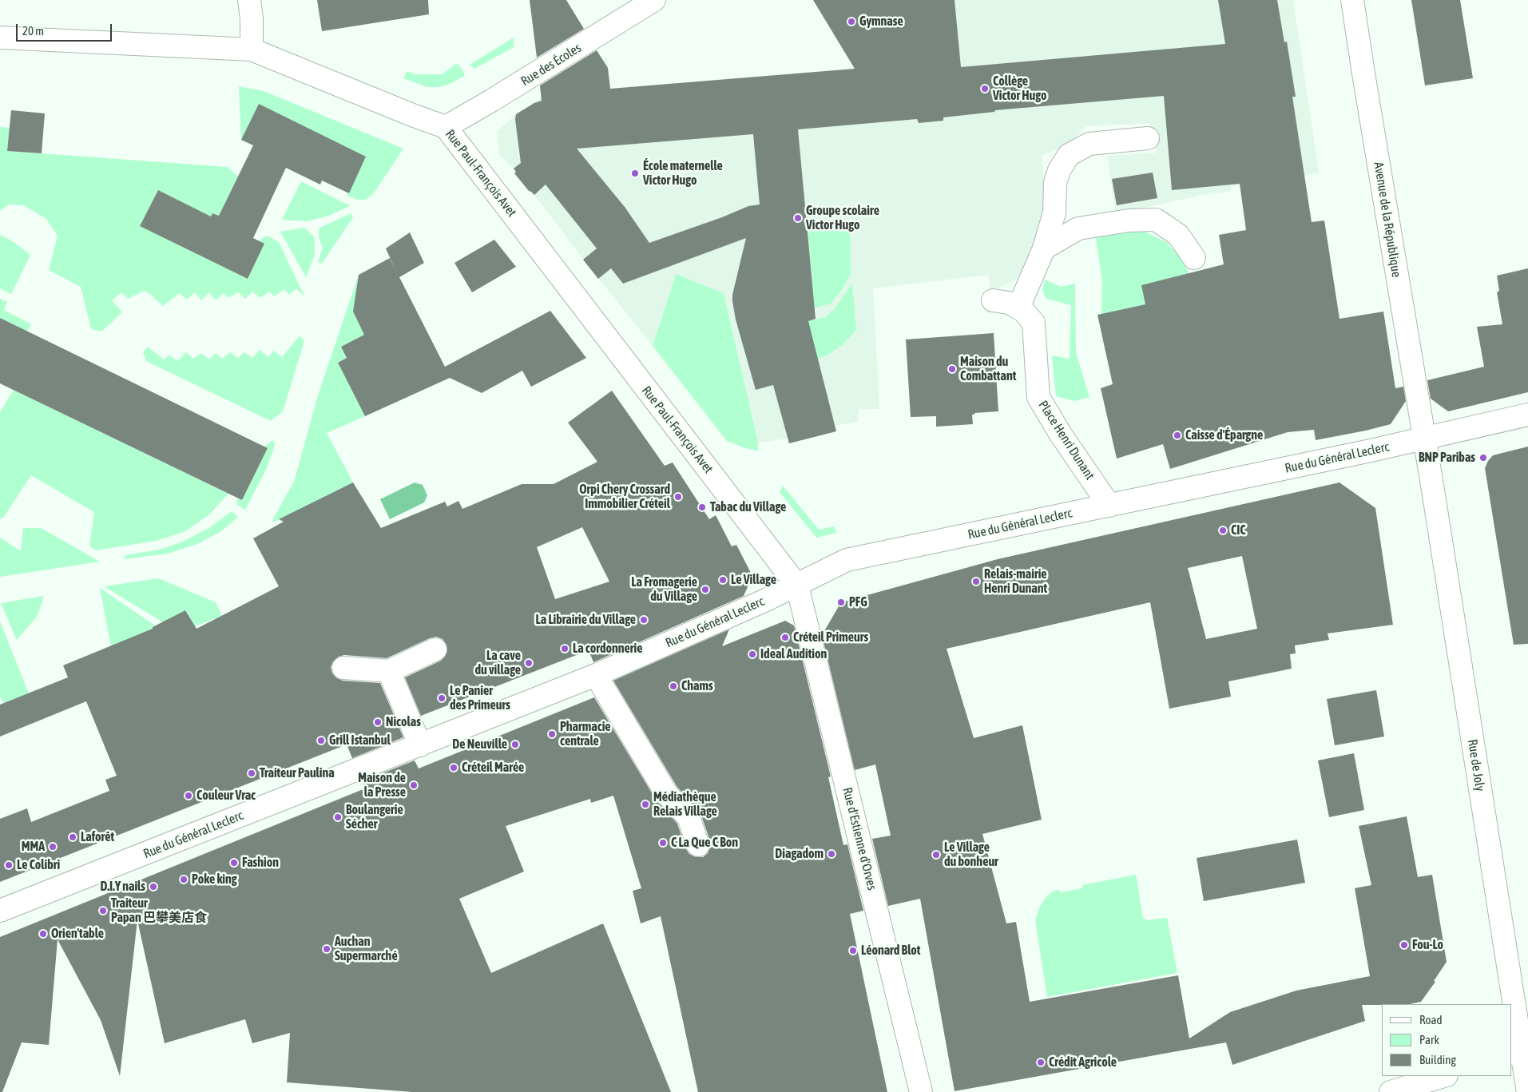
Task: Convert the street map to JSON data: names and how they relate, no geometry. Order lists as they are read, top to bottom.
{
  "streets": {
    "street": [
      "Rue des Écoles",
      "Rue Paul-François Avet",
      "Avenue de la République",
      "Place Henri Dunant",
      "Rue du Général Leclerc",
      "Rue de Joly",
      "Rue d'Estienne d'Orves"
    ]
  },
  "crossings": [
    ["Rue des Écoles", "Rue Paul-François Avet"],
    ["Rue Paul-François Avet", "Rue du Général Leclerc"],
    ["Rue Paul-François Avet", "Rue d'Estienne d'Orves"],
    ["Avenue de la République", "Rue du Général Leclerc"],
    ["Avenue de la République", "Rue de Joly"],
    ["Place Henri Dunant", "Rue du Général Leclerc"],
    ["Rue du Général Leclerc", "Rue de Joly"],
    ["Rue du Général Leclerc", "Rue d'Estienne d'Orves"]
  ],
  "places": [
    "Gymnase",
    "Collège Victor Hugo",
    "École maternelle Victor Hugo",
    "Groupe scolaire Victor Hugo",
    "Maison du Combattant",
    "Caisse d'Épargne",
    "BNP Paribas",
    "Orpi Chery Crossard Immobilier Créteil",
    "Tabac du Village",
    "CIC",
    "Le Village",
    "Relais-mairie Henri Dunant",
    "La Fromagerie du Village",
    "PFG",
    "La Librairie du Village",
    "Créteil Primeurs",
    "La cordonnerie",
    "Ideal Audition",
    "La cave du village",
    "Chams",
    "Le Panier des Primeurs",
    "Nicolas",
    "Pharmacie centrale",
    "Grill Istanbul",
    "De Neuville",
    "Créteil Marée",
    "Traiteur Paulina",
    "Maison de la Presse",
    "Couleur Vrac",
    "Médiathèque Relais Village",
    "Boulangerie Sécher",
    "Laforêt",
    "C La Que C Bon",
    "MMA",
    "Diagadom",
    "Le Village du bonheur",
    "Fashion",
    "Le Colibri",
    "Poke king",
    "D.I.Y nails",
    "Traiteur Papan 巴攀美店食",
    "Orien'table",
    "Fou-Lo",
    "Auchan Supermarché",
    "Léonard Blot",
    "Crédit Agricole"
  ],
  "legend": ["Road", "Park", "Building"],
  "scale_bar": "20 m"
}
